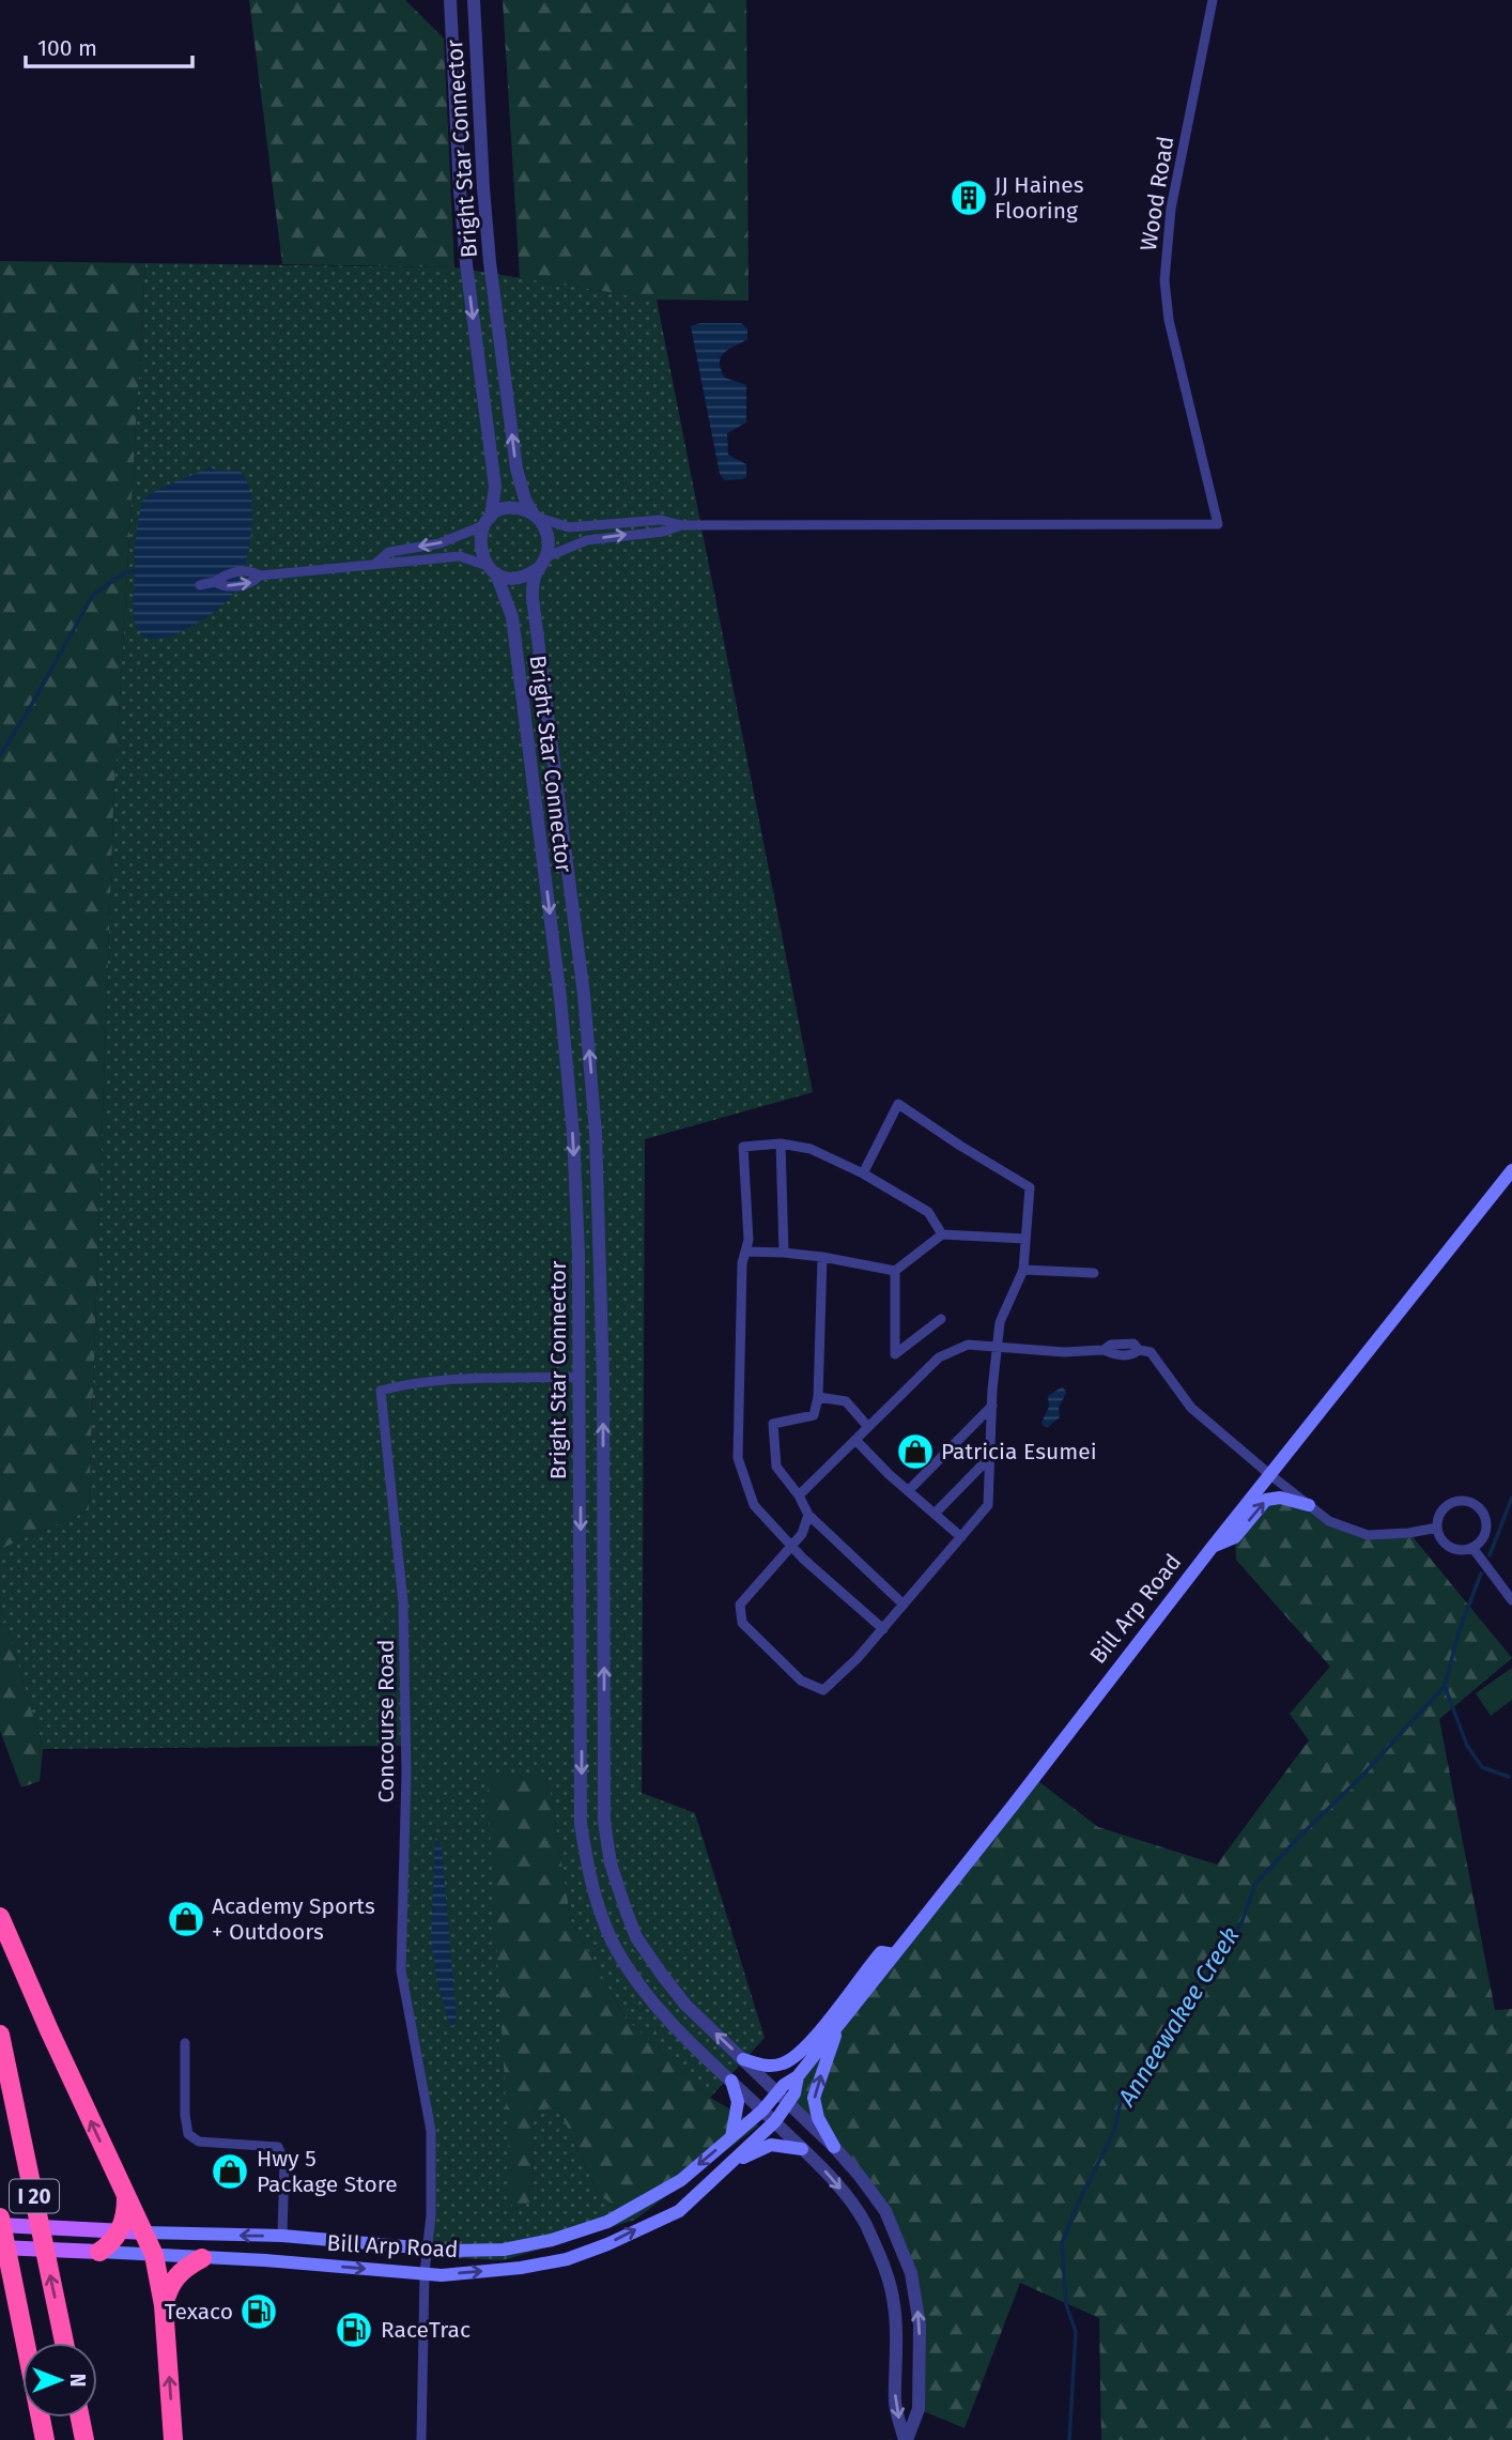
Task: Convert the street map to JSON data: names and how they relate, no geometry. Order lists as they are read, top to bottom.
{
  "streets": {
    "highway": ["I 20"],
    "main road": ["Bill Arp Road"],
    "street": ["Bright Star Connector", "Wood Road", "Concourse Road"]
  },
  "crossings": [
    ["Bright Star Connector", "Bill Arp Road"],
    ["Bright Star Connector", "Concourse Road"],
    ["Bill Arp Road", "Concourse Road"]
  ],
  "water": ["Anneewakee Creek"],
  "places": {
    "building": ["JJ Haines Flooring"],
    "shop": ["Patricia Esumei", "Academy Sports + Outdoors", "Hwy 5 Package Store"],
    "fuel station": ["Texaco", "RaceTrac"]
  },
  "scale_bar": "100 m",
  "north": "right"
}
